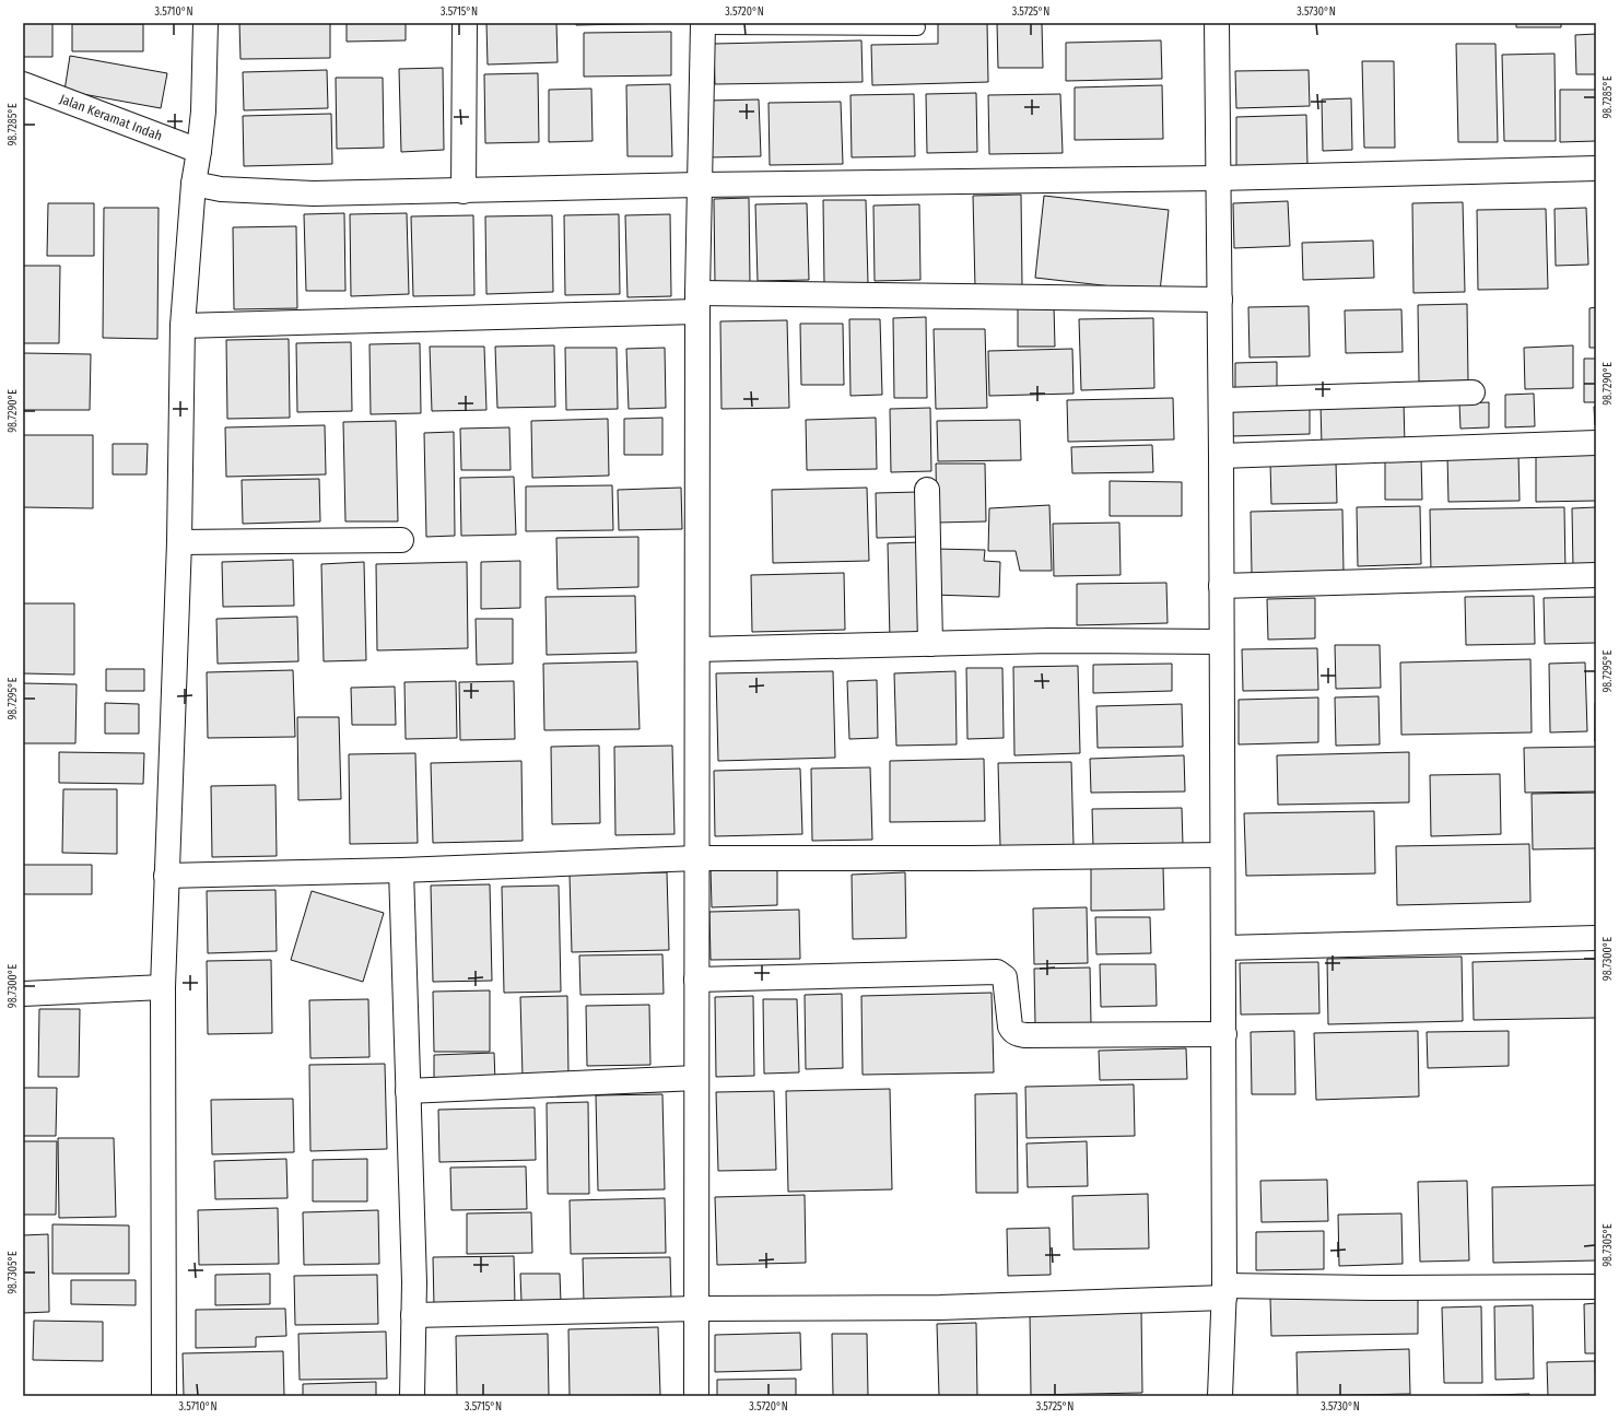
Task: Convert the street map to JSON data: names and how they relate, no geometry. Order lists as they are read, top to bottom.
{
  "streets": {
    "street": ["Jalan Keramat Indah"]
  },
  "coordinates": [
    "3.5710°N",
    "3.5715°N",
    "3.5720°N",
    "3.5725°N",
    "3.5730°N",
    "98.7285°E",
    "98.7290°E",
    "98.7295°E",
    "98.7300°E",
    "98.7305°E"
  ]
}
